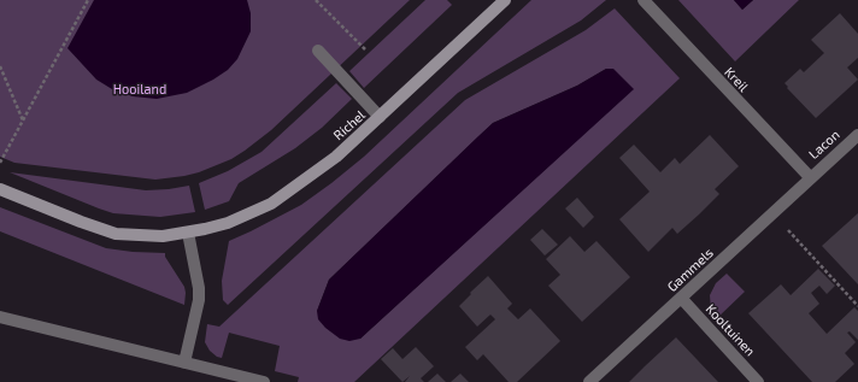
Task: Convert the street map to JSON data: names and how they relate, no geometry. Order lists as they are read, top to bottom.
{
  "streets": {
    "street": [
      "Kreil",
      "Richel",
      "Lacon",
      "Gammels",
      "Kooltuinen"
    ]
  },
  "crossings": [
    ["Kreil", "Lacon"],
    ["Kreil", "Gammels"],
    ["Lacon", "Gammels"],
    ["Gammels", "Kooltuinen"]
  ],
  "parks": ["Hooiland"]
}
